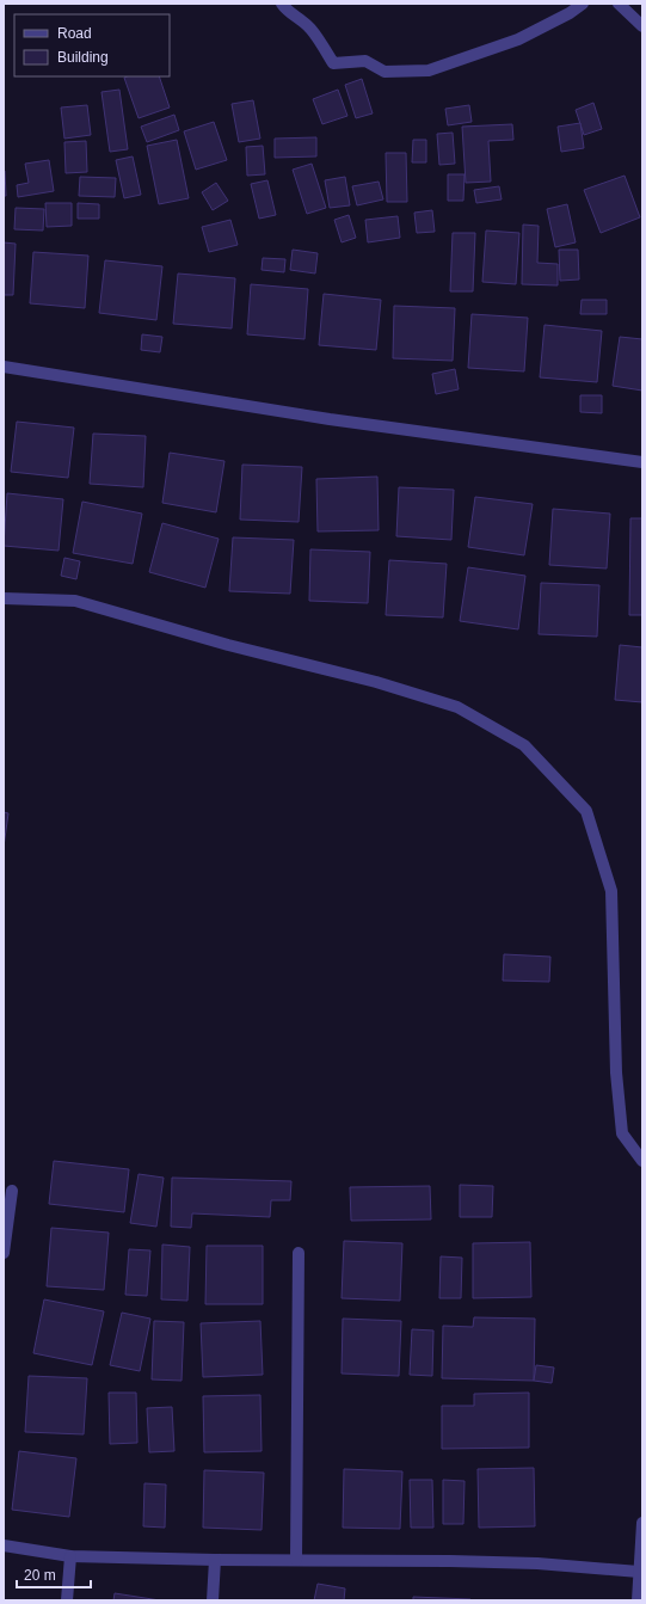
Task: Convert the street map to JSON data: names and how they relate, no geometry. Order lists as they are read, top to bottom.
{
  "legend": ["Road", "Building"],
  "scale_bar": "20 m"
}
